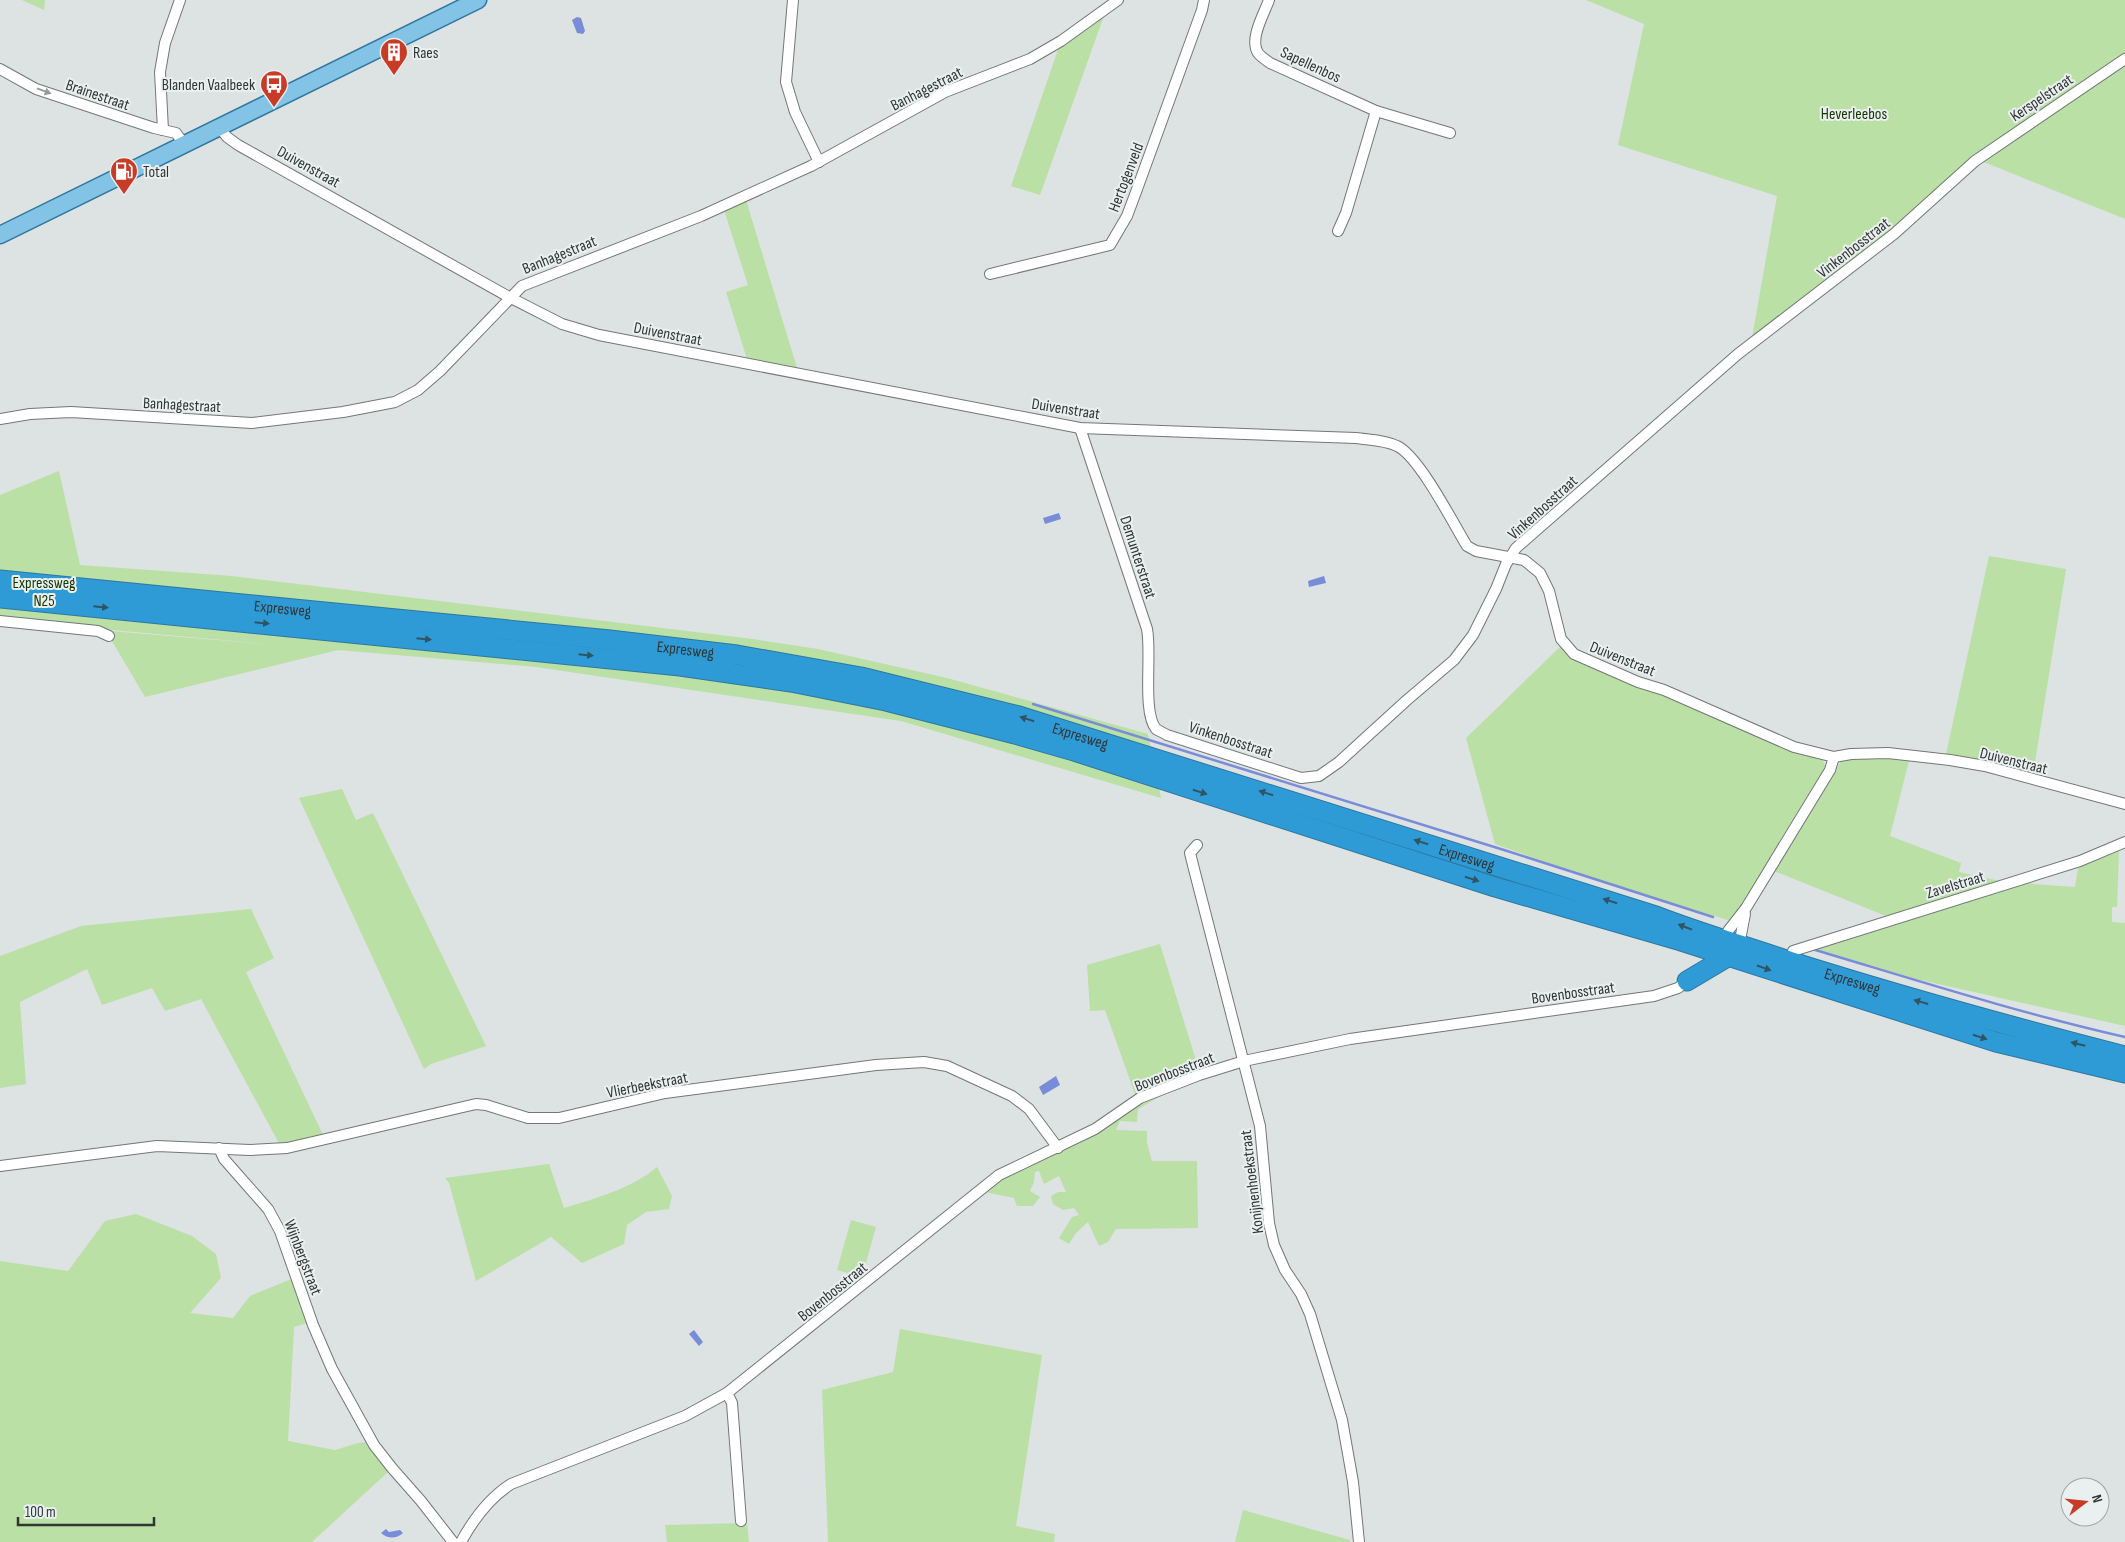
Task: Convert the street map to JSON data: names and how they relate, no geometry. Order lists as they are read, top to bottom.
{
  "streets": {
    "highway": ["Expresweg"],
    "street": [
      "Sapellenbos",
      "Banhagestraat",
      "Brainestraat",
      "Kerspelstraat",
      "Duivenstraat",
      "Hertogenveld",
      "Vinkenbosstraat",
      "Demunterstraat",
      "Zavelstraat",
      "Bovenbosstraat",
      "Vlierbeekstraat",
      "Konijnenhoekstraat",
      "Wijnbergstraat"
    ]
  },
  "crossings": [
    ["Banhagestraat", "Duivenstraat"],
    ["Kerspelstraat", "Vinkenbosstraat"],
    ["Duivenstraat", "Vinkenbosstraat"],
    ["Duivenstraat", "Demunterstraat"],
    ["Vinkenbosstraat", "Demunterstraat"],
    ["Bovenbosstraat", "Vlierbeekstraat"],
    ["Bovenbosstraat", "Konijnenhoekstraat"],
    ["Vlierbeekstraat", "Wijnbergstraat"]
  ],
  "one_way": ["Brainestraat"],
  "parks": ["Heverleebos", "Expressweg N25"],
  "places": {
    "building": ["Raes"],
    "bus stop": ["Blanden Vaalbeek"],
    "fuel station": ["Total"]
  },
  "scale_bar": "100 m",
  "north": "right"
}
